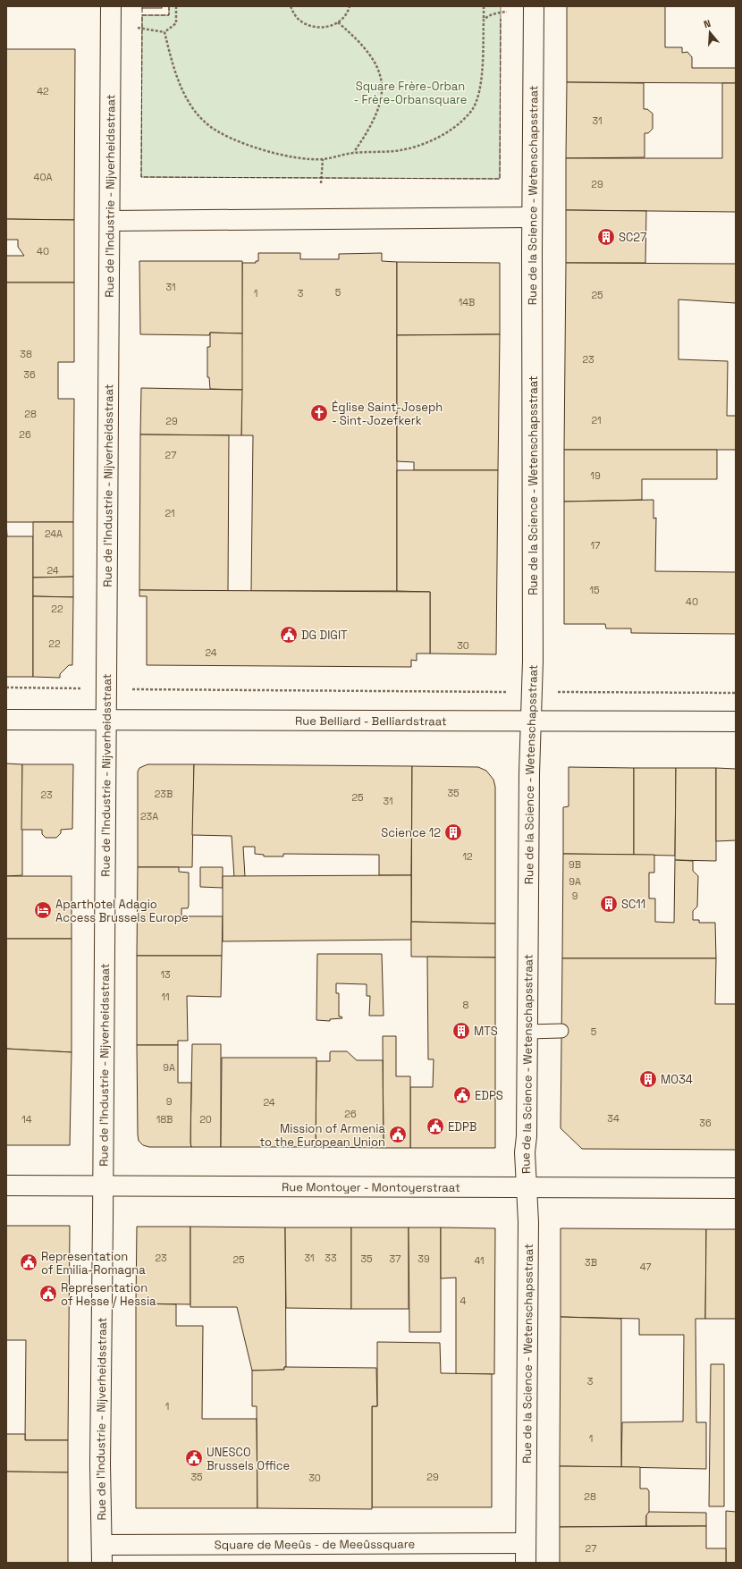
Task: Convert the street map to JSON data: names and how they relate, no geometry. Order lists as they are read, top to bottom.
{
  "streets": {
    "street": [
      "Rue de l'Industrie - Nijverheidsstraat",
      "Rue de la Science - Wetenschapsstraat",
      "Rue Belliard - Belliardstraat",
      "Rue Montoyer - Montoyerstraat",
      "Square de Meeûs - de Meeûssquare"
    ]
  },
  "crossings": [
    ["Rue de l'Industrie - Nijverheidsstraat", "Rue Belliard - Belliardstraat"],
    ["Rue de l'Industrie - Nijverheidsstraat", "Rue Montoyer - Montoyerstraat"],
    ["Rue de l'Industrie - Nijverheidsstraat", "Square de Meeûs - de Meeûssquare"],
    ["Rue de la Science - Wetenschapsstraat", "Rue Belliard - Belliardstraat"],
    ["Rue de la Science - Wetenschapsstraat", "Rue Montoyer - Montoyerstraat"],
    ["Rue de la Science - Wetenschapsstraat", "Square de Meeûs - de Meeûssquare"]
  ],
  "parks": ["Square Frère-Orban - Frère-Orbansquare"],
  "places": {
    "building": [
      "SC27",
      "Science 12",
      "SC11",
      "MTS",
      "MO34"
    ],
    "church": ["Église Saint-Joseph - Sint-Jozefkerk"],
    "public building": [
      "DG DIGIT",
      "EDPS",
      "EDPB",
      "Mission of Armenia to the European Union",
      "Representation of Emilia-Romagna",
      "Representation of Hesse / Hessia",
      "UNESCO Brussels Office"
    ],
    "hotel": ["Aparthotel Adagio Access Brussels Europe"]
  },
  "house_numbers": [
    "42",
    "31",
    "40A",
    "29",
    "40",
    "31",
    "5",
    "1",
    "3",
    "25",
    "14B",
    "38",
    "23",
    "36",
    "28",
    "21",
    "29",
    "26",
    "27",
    "19",
    "21",
    "24A",
    "17",
    "24",
    "15",
    "40",
    "22",
    "22",
    "30",
    "24",
    "35",
    "23B",
    "23",
    "25",
    "31",
    "23A",
    "12",
    "9B",
    "9A",
    "9",
    "13",
    "11",
    "8",
    "5",
    "9A",
    "9",
    "24",
    "26",
    "34",
    "14",
    "18B",
    "20",
    "36",
    "23",
    "31",
    "33",
    "35",
    "37",
    "39",
    "25",
    "41",
    "3B",
    "47",
    "4",
    "3",
    "1",
    "1",
    "35",
    "29",
    "30",
    "28",
    "27"
  ],
  "north": "top"
}
